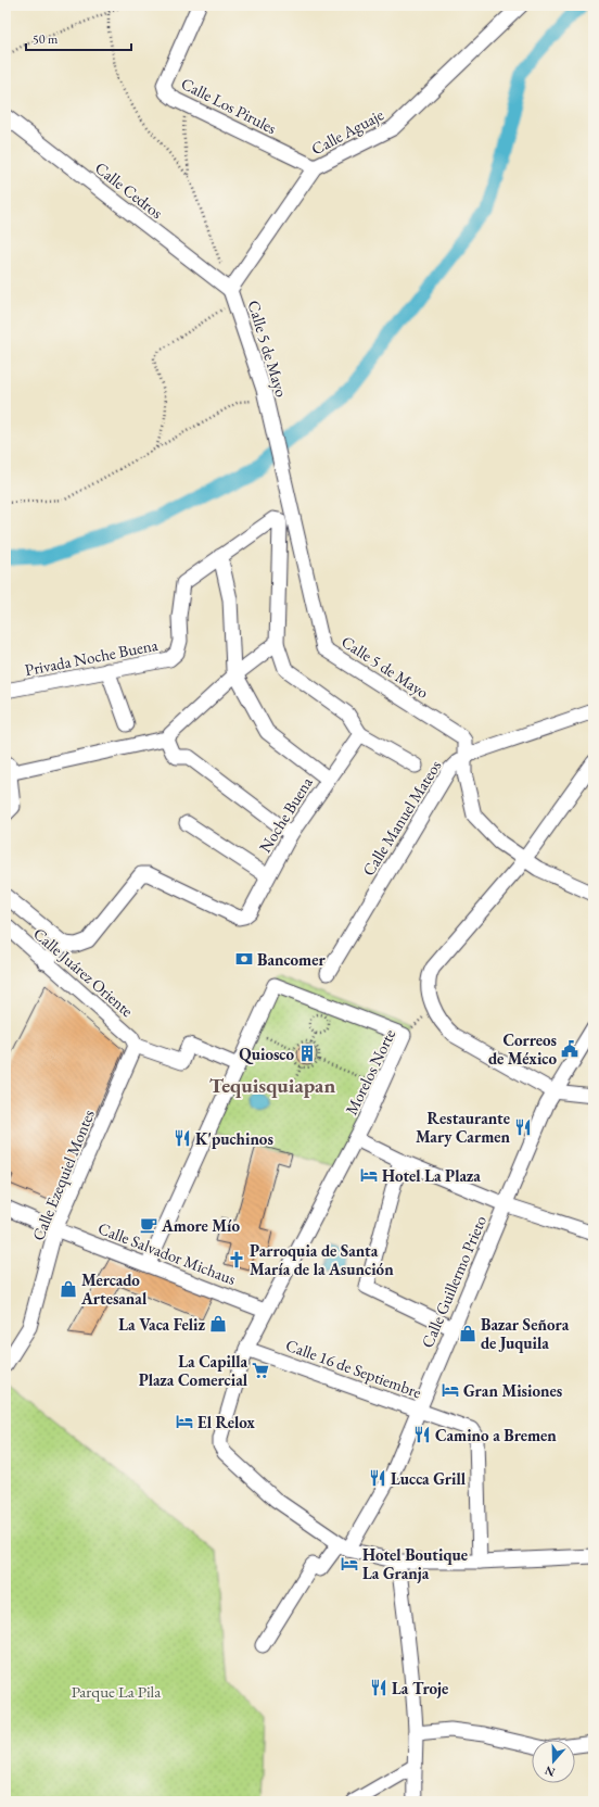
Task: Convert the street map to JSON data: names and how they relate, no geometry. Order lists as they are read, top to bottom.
{
  "streets": {
    "street": [
      "Calle Los Pirules",
      "Calle Aguaje",
      "Calle Cedros",
      "Calle 5 de Mayo",
      "Privada Noche Buena",
      "Noche Buena",
      "Calle Manuel Mateos",
      "Calle Juárez Oriente",
      "Morelos Norte",
      "Calle Ezequiel Montes",
      "Calle Salvador Michaus",
      "Calle Guillermo Prieto",
      "Calle 16 de Septiembre"
    ]
  },
  "crossings": [
    ["Calle Los Pirules", "Calle Aguaje"],
    ["Calle Aguaje", "Calle Cedros"],
    ["Calle Aguaje", "Calle 5 de Mayo"],
    ["Calle Cedros", "Calle 5 de Mayo"],
    ["Calle 5 de Mayo", "Calle Manuel Mateos"],
    ["Calle Juárez Oriente", "Calle Ezequiel Montes"],
    ["Morelos Norte", "Calle Salvador Michaus"],
    ["Morelos Norte", "Calle Guillermo Prieto"],
    ["Morelos Norte", "Calle 16 de Septiembre"],
    ["Calle Ezequiel Montes", "Calle Salvador Michaus"],
    ["Calle Guillermo Prieto", "Calle 16 de Septiembre"]
  ],
  "districts": ["Tequisquiapan"],
  "parks": ["Parque La Pila"],
  "places": {
    "bank": ["Bancomer"],
    "public building": ["Correos de México"],
    "building": ["Quiosco"],
    "restaurant": [
      "Restaurante Mary Carmen",
      "K'puchinos",
      "Camino a Bremen",
      "Lucca Grill",
      "La Troje"
    ],
    "hotel": [
      "Hotel La Plaza",
      "Gran Misiones",
      "El Relox",
      "Hotel Boutique La Granja"
    ],
    "cafe": ["Amore Mío"],
    "church": ["Parroquia de Santa María de la Asunción"],
    "shop": ["Mercado Artesanal", "La Vaca Feliz", "Bazar Señora de Juquila"],
    "supermarket": ["La Capilla Plaza Comercial"]
  },
  "scale_bar": "50 m",
  "north": "bottom"
}
